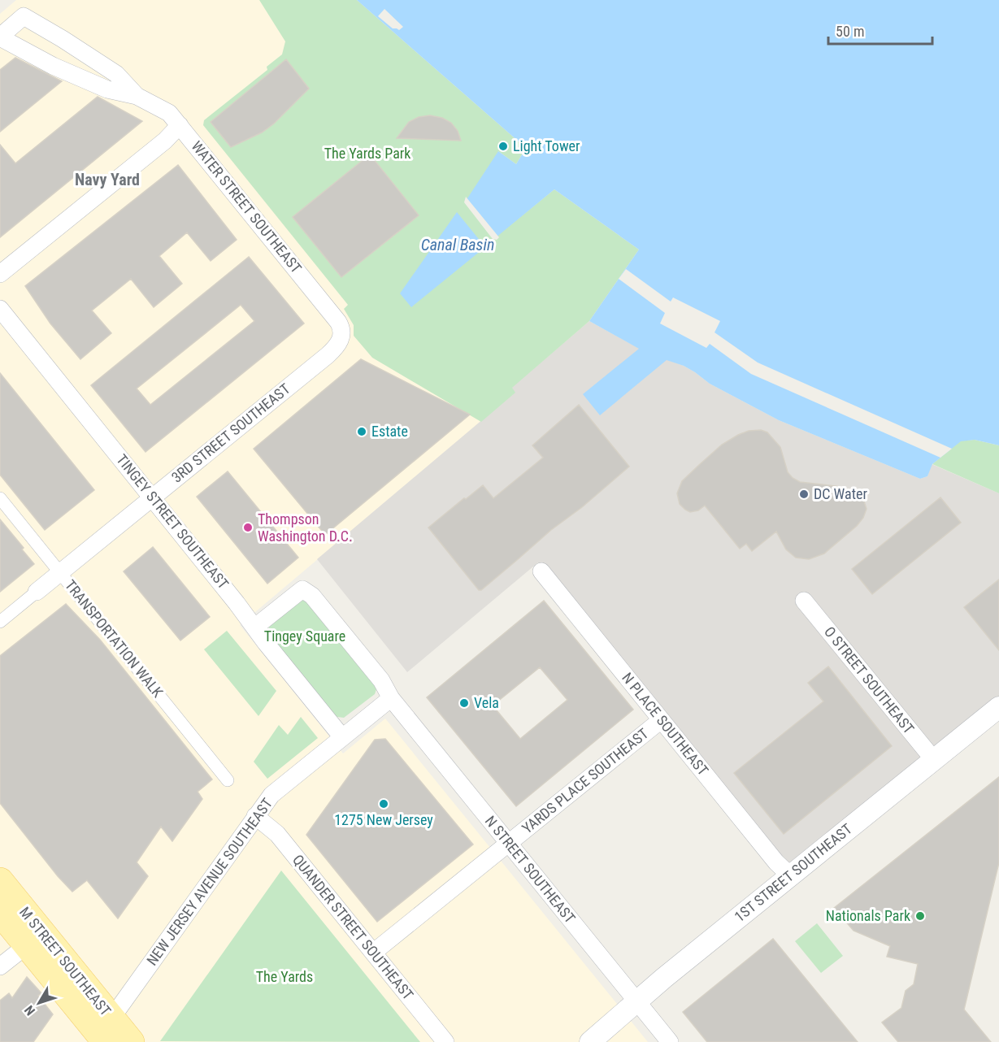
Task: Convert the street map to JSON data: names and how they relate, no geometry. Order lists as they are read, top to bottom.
{
  "streets": {
    "main road": ["M STREET SOUTHEAST"],
    "street": [
      "WATER STREET SOUTHEAST",
      "3RD STREET SOUTHEAST",
      "TINGEY STREET SOUTHEAST",
      "TRANSPORTATION WALK",
      "O STREET SOUTHEAST",
      "N PLACE SOUTHEAST",
      "YARDS PLACE SOUTHEAST",
      "N STREET SOUTHEAST",
      "1ST STREET SOUTHEAST",
      "NEW JERSEY AVENUE SOUTHEAST",
      "QUANDER STREET SOUTHEAST"
    ]
  },
  "crossings": [
    ["WATER STREET SOUTHEAST", "3RD STREET SOUTHEAST"],
    ["3RD STREET SOUTHEAST", "TINGEY STREET SOUTHEAST"],
    ["3RD STREET SOUTHEAST", "TRANSPORTATION WALK"],
    ["TINGEY STREET SOUTHEAST", "N STREET SOUTHEAST"],
    ["TINGEY STREET SOUTHEAST", "NEW JERSEY AVENUE SOUTHEAST"],
    ["O STREET SOUTHEAST", "1ST STREET SOUTHEAST"],
    ["N PLACE SOUTHEAST", "YARDS PLACE SOUTHEAST"],
    ["N PLACE SOUTHEAST", "1ST STREET SOUTHEAST"],
    ["YARDS PLACE SOUTHEAST", "N STREET SOUTHEAST"],
    ["YARDS PLACE SOUTHEAST", "QUANDER STREET SOUTHEAST"],
    ["N STREET SOUTHEAST", "1ST STREET SOUTHEAST"],
    ["N STREET SOUTHEAST", "NEW JERSEY AVENUE SOUTHEAST"],
    ["NEW JERSEY AVENUE SOUTHEAST", "QUANDER STREET SOUTHEAST"],
    ["NEW JERSEY AVENUE SOUTHEAST", "M STREET SOUTHEAST"]
  ],
  "districts": ["Navy Yard"],
  "water": ["Canal Basin"],
  "parks": ["The Yards Park", "Tingey Square", "The Yards"],
  "places": [
    "Light Tower",
    "Estate",
    "DC Water",
    "Thompson Washington D.C.",
    "Vela",
    "1275 New Jersey",
    "Nationals Park"
  ],
  "scale_bar": "50 m",
  "north": "bottom left"
}
